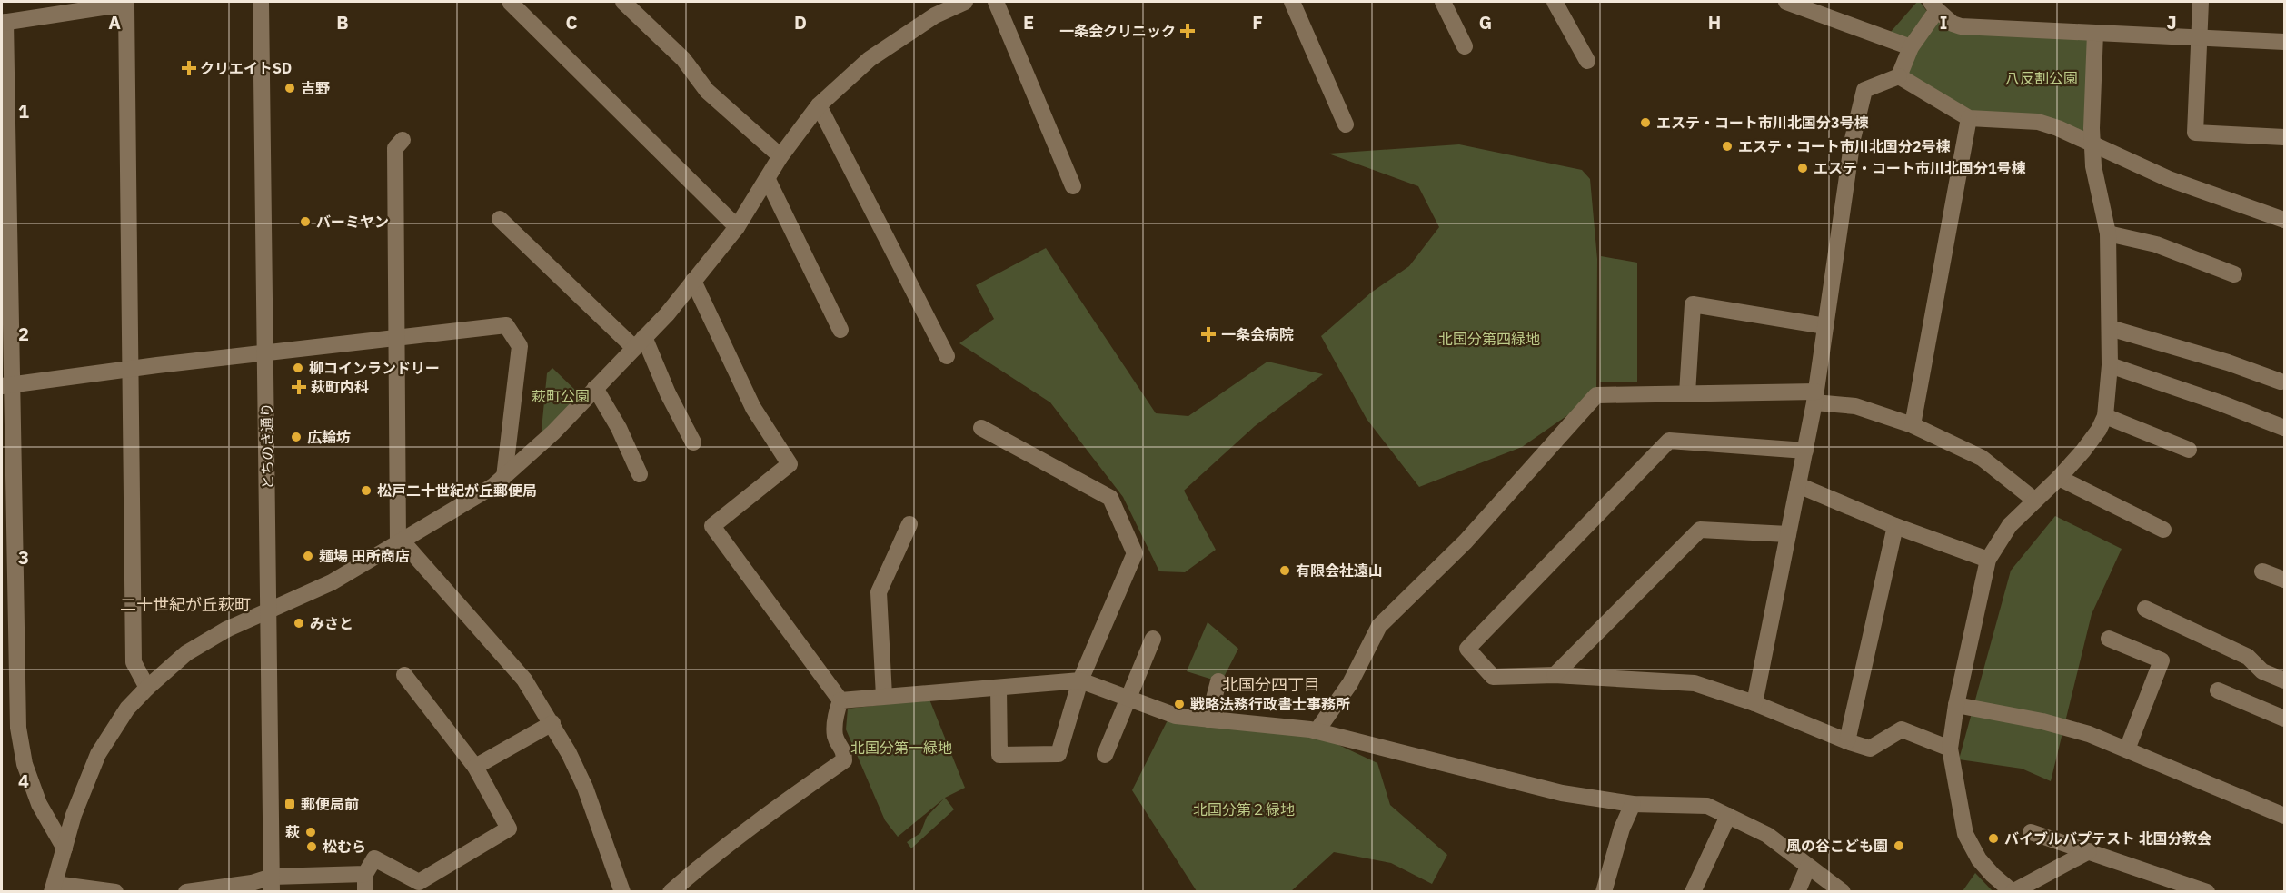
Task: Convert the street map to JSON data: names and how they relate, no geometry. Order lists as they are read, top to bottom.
{
  "streets": {
    "street": ["とちのき通り"]
  },
  "districts": ["二十世紀が丘萩町", "北国分四丁目"],
  "parks": [
    "八反割公園",
    "北国分第四緑地",
    "萩町公園",
    "北国分第一緑地",
    "北国分第２緑地"
  ],
  "places": {
    "health": [
      "一条会クリニック",
      "クリエイトSD",
      "一条会病院",
      "萩町内科"
    ],
    "other": [
      "吉野",
      "エステ・コート市川北国分3号棟",
      "エステ・コート市川北国分2号棟",
      "エステ・コート市川北国分1号棟",
      "バーミヤン",
      "柳コインランドリー",
      "広輪坊",
      "松戸二十世紀が丘郵便局",
      "麺場 田所商店",
      "有限会社遠山",
      "みさと",
      "戦略法務行政書士事務所",
      "萩",
      "バイブルバプテスト 北国分教会",
      "風の谷こども園",
      "松むら"
    ],
    "transit": ["郵便局前"]
  },
  "grid": {
    "columns": [
      "A",
      "B",
      "C",
      "D",
      "E",
      "F",
      "G",
      "H",
      "I",
      "J"
    ],
    "rows": [
      "1",
      "2",
      "3",
      "4"
    ]
  }
}
